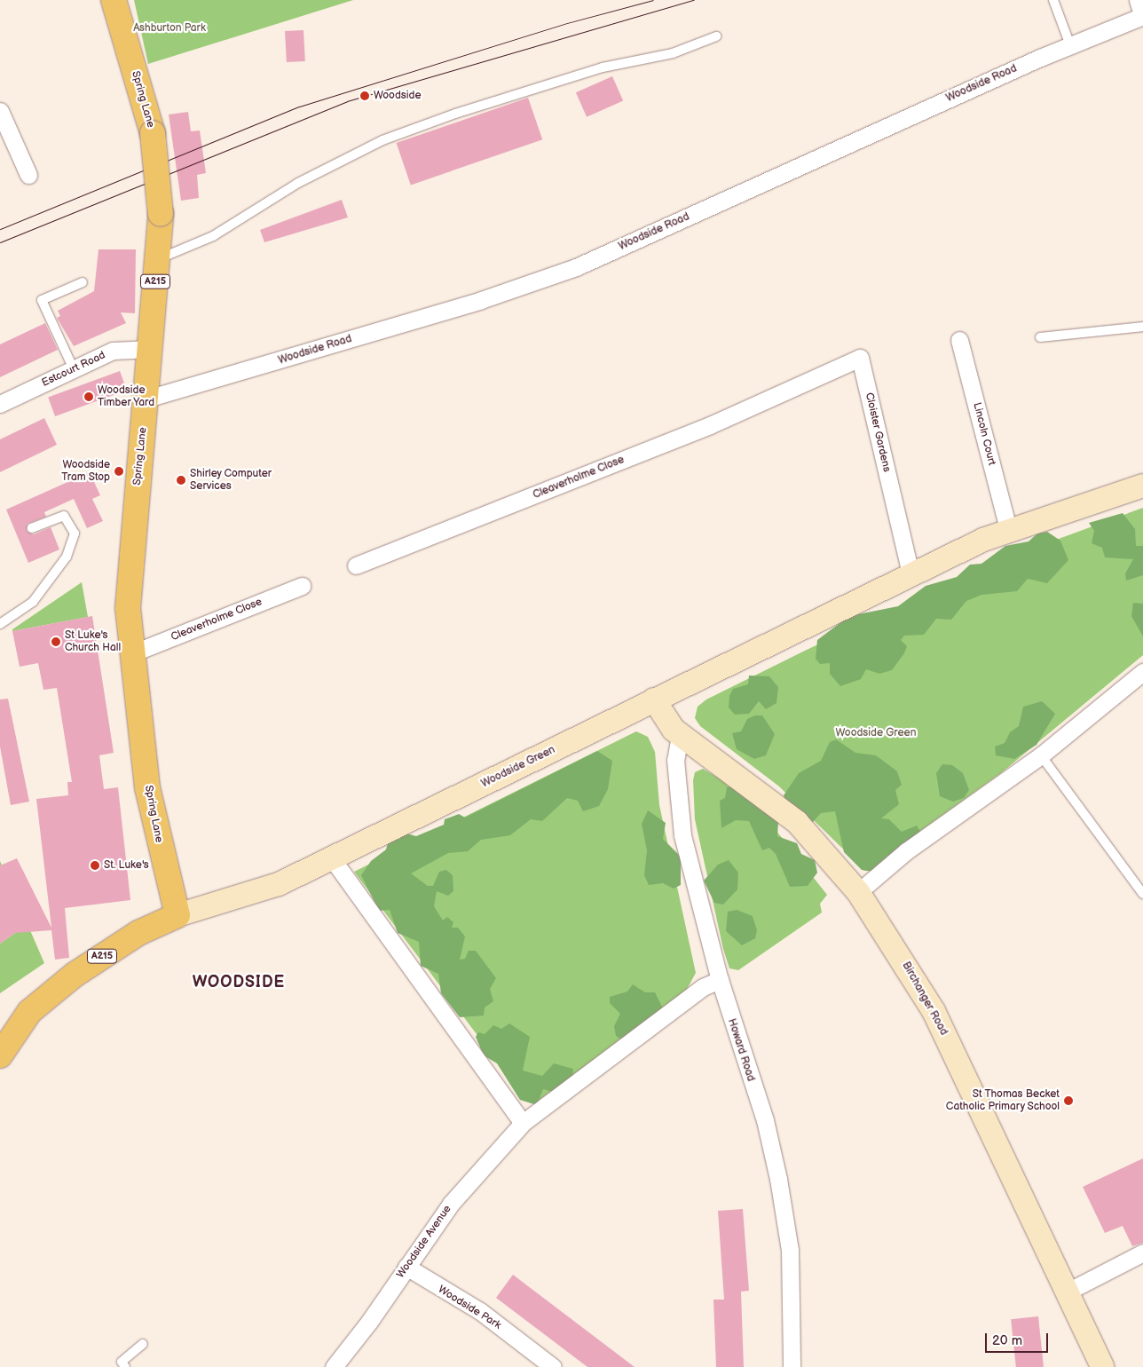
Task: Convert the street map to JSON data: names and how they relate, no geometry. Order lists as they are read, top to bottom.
{
  "streets": {
    "main road": [
      "Spring Lane",
      "A215",
      "Woodside Green",
      "Birchanger Road"
    ],
    "street": [
      "Woodside Road",
      "Estcourt Road",
      "Cloister Gardens",
      "Lincoln Court",
      "Cleaverholme Close",
      "Howard Road",
      "Woodside Avenue",
      "Woodside Park"
    ]
  },
  "crossings": [
    ["Woodside Road", "Spring Lane"],
    ["Spring Lane", "A215"],
    ["Spring Lane", "Estcourt Road"],
    ["Spring Lane", "Cleaverholme Close"],
    ["Spring Lane", "Woodside Green"],
    ["A215", "Woodside Green"],
    ["Cloister Gardens", "Cleaverholme Close"],
    ["Cloister Gardens", "Woodside Green"],
    ["Lincoln Court", "Woodside Green"],
    ["Woodside Green", "Birchanger Road"],
    ["Birchanger Road", "Howard Road"],
    ["Woodside Avenue", "Woodside Park"]
  ],
  "districts": ["WOODSIDE"],
  "parks": ["Ashburton Park", "Woodside Green"],
  "places": [
    "Woodside",
    "Woodside Timber Yard",
    "Woodside Tram Stop",
    "Shirley Computer Services",
    "St Luke's Church Hall",
    "St. Luke's",
    "St Thomas Becket Catholic Primary School"
  ],
  "scale_bar": "20 m"
}
